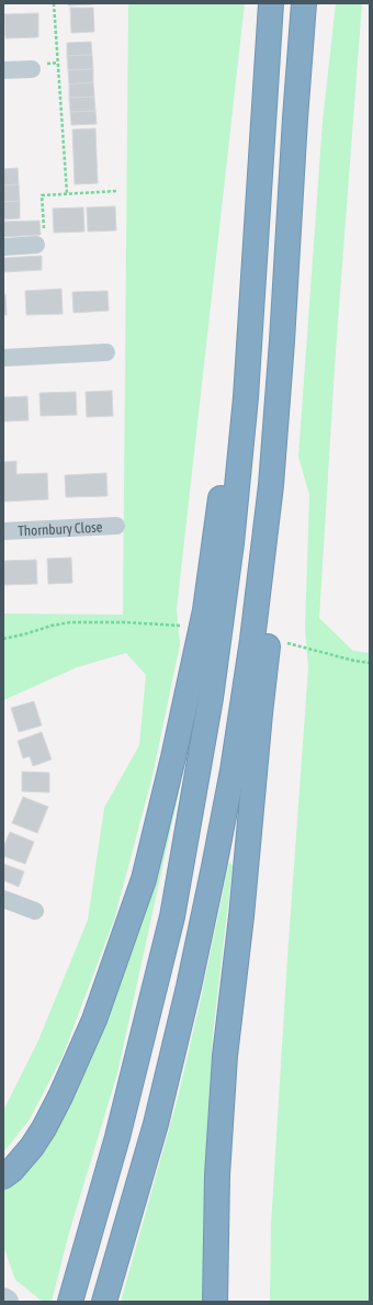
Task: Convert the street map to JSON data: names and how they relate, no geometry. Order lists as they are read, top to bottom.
{
  "streets": {
    "street": ["Thornbury Close"]
  }
}
